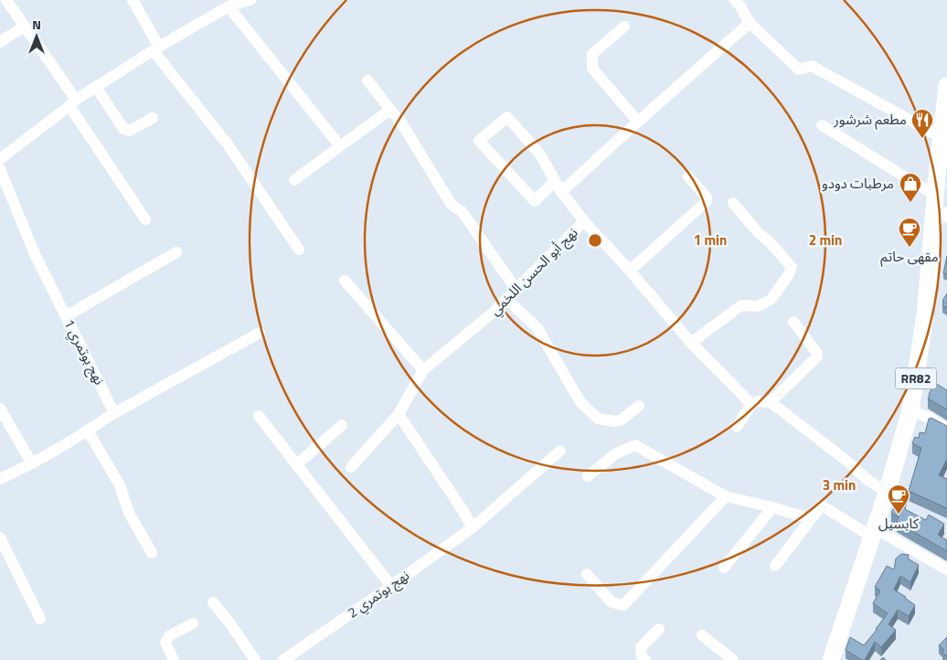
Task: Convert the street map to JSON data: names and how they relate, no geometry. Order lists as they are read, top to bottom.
{
  "streets": {
    "main road": ["RR82"],
    "street": ["نهج أبو الحسن اللخمي", "نهج بوتمري 1", "نهج بوتمري 2"]
  },
  "places": {
    "restaurant": ["مطعم شرشور"],
    "shop": ["مرطبات دودو"],
    "cafe": ["مقهى حاتم", "كابسيل"]
  },
  "north": "top",
  "rings": ["1 min", "2 min", "3 min"]
}
